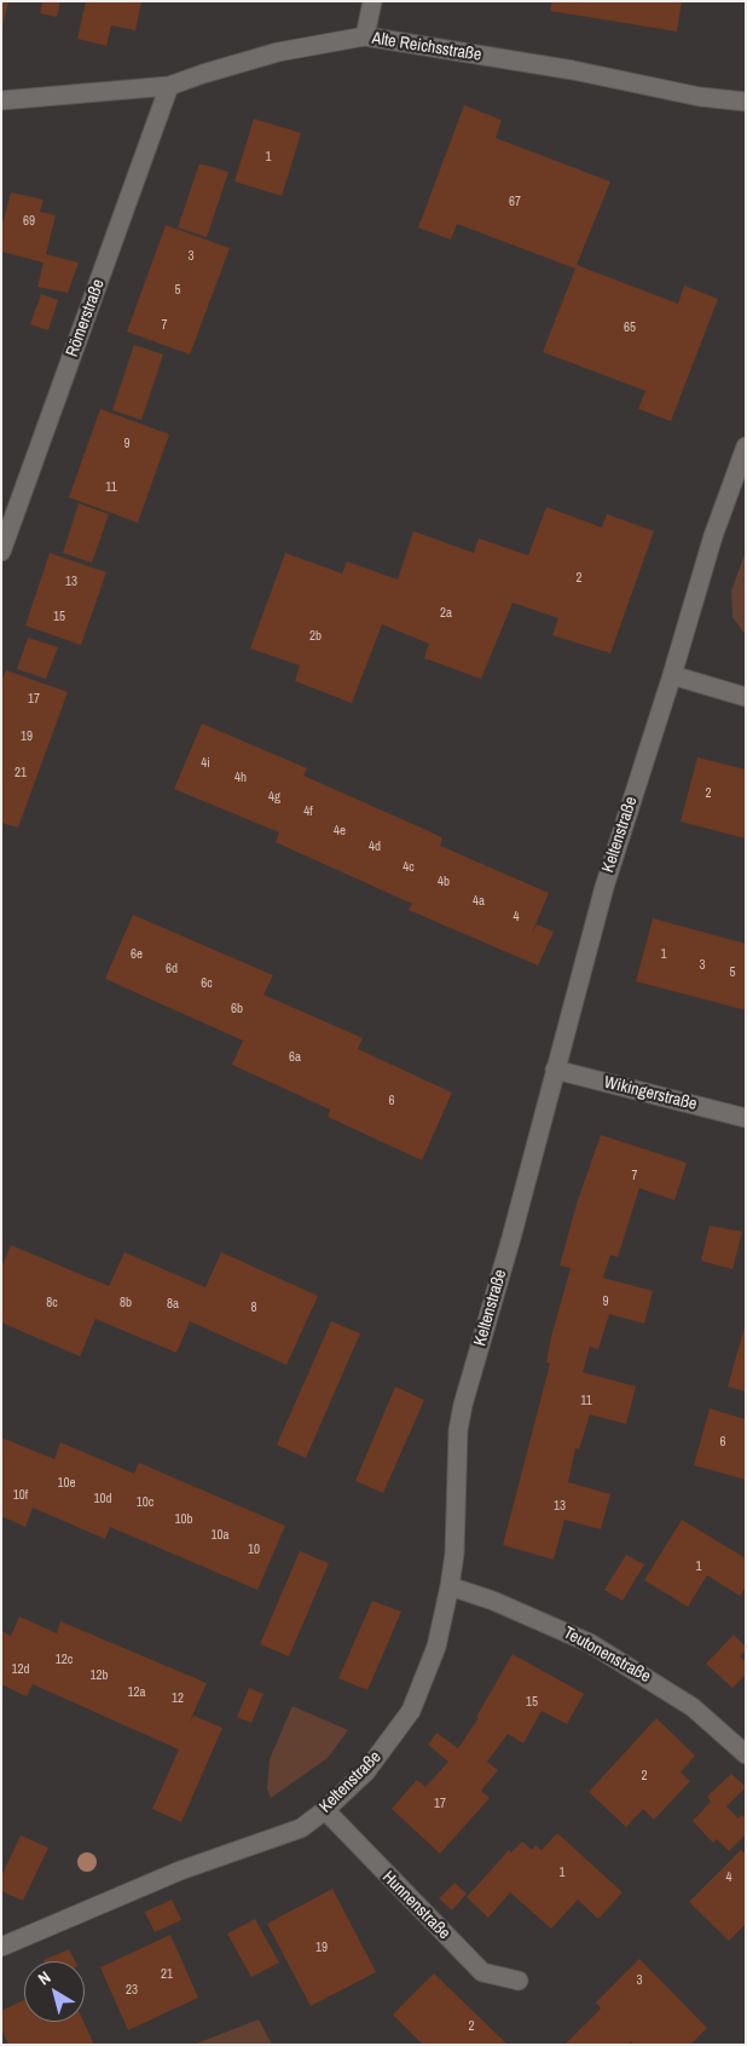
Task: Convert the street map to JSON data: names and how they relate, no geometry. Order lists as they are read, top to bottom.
{
  "streets": {
    "street": [
      "Alte Reichsstraße",
      "Römerstraße",
      "Keltenstraße",
      "Wikingerstraße",
      "Teutonenstraße",
      "Hunnenstraße"
    ]
  },
  "crossings": [
    ["Alte Reichsstraße", "Römerstraße"],
    ["Keltenstraße", "Wikingerstraße"],
    ["Keltenstraße", "Teutonenstraße"],
    ["Keltenstraße", "Hunnenstraße"]
  ],
  "house_numbers": [
    "1",
    "67",
    "69",
    "3",
    "5",
    "7",
    "65",
    "9",
    "11",
    "2",
    "13",
    "2a",
    "15",
    "2b",
    "17",
    "19",
    "4i",
    "21",
    "4h",
    "2",
    "4g",
    "4f",
    "4e",
    "4d",
    "4c",
    "4b",
    "4a",
    "4",
    "6e",
    "1",
    "3",
    "6d",
    "5",
    "6c",
    "6b",
    "6a",
    "6",
    "7",
    "9",
    "8c",
    "8b",
    "8a",
    "8",
    "11",
    "6",
    "10e",
    "10f",
    "10d",
    "10c",
    "13",
    "10b",
    "10a",
    "10",
    "1",
    "12c",
    "12d",
    "12b",
    "12a",
    "12",
    "15",
    "2",
    "17",
    "1",
    "4",
    "19",
    "21",
    "3",
    "23",
    "2"
  ],
  "north": "top left"
}
